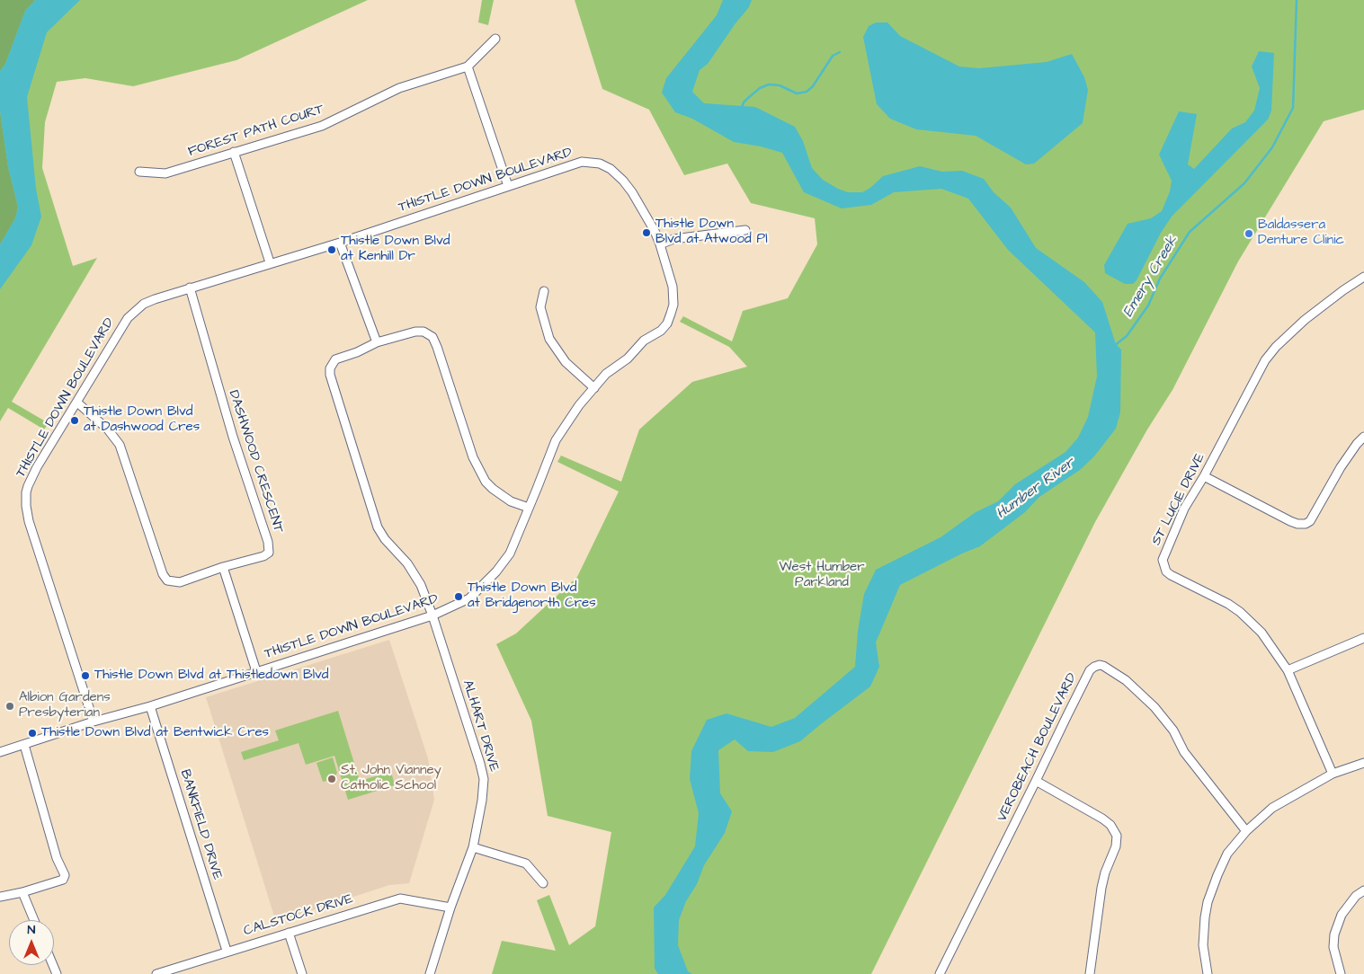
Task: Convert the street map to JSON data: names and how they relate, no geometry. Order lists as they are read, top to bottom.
{
  "streets": {
    "street": [
      "FOREST PATH COURT",
      "THISTLE DOWN BOULEVARD",
      "DASHWOOD CRESCENT",
      "ST LUCIE DRIVE",
      "ALHART DRIVE",
      "VEROBEACH BOULEVARD",
      "BANKFIELD DRIVE",
      "CALSTOCK DRIVE"
    ]
  },
  "crossings": [
    ["THISTLE DOWN BOULEVARD", "DASHWOOD CRESCENT"],
    ["THISTLE DOWN BOULEVARD", "ALHART DRIVE"],
    ["THISTLE DOWN BOULEVARD", "BANKFIELD DRIVE"],
    ["ALHART DRIVE", "CALSTOCK DRIVE"],
    ["BANKFIELD DRIVE", "CALSTOCK DRIVE"]
  ],
  "water": ["Emery Creek", "Humber River"],
  "parks": ["West Humber Parkland"],
  "places": [
    "Thistle Down Blvd at Atwood Pl",
    "Baldassera Denture Clinic",
    "Thistle Down Blvd at Kenhill Dr",
    "Thistle Down Blvd at Dashwood Cres",
    "Thistle Down Blvd at Bridgenorth Cres",
    "Thistle Down Blvd at Thistledown Blvd",
    "Albion Gardens Presbyterian",
    "Thistle Down Blvd at Bentwick Cres",
    "St. John Vianney Catholic School"
  ],
  "north": "top"
}
